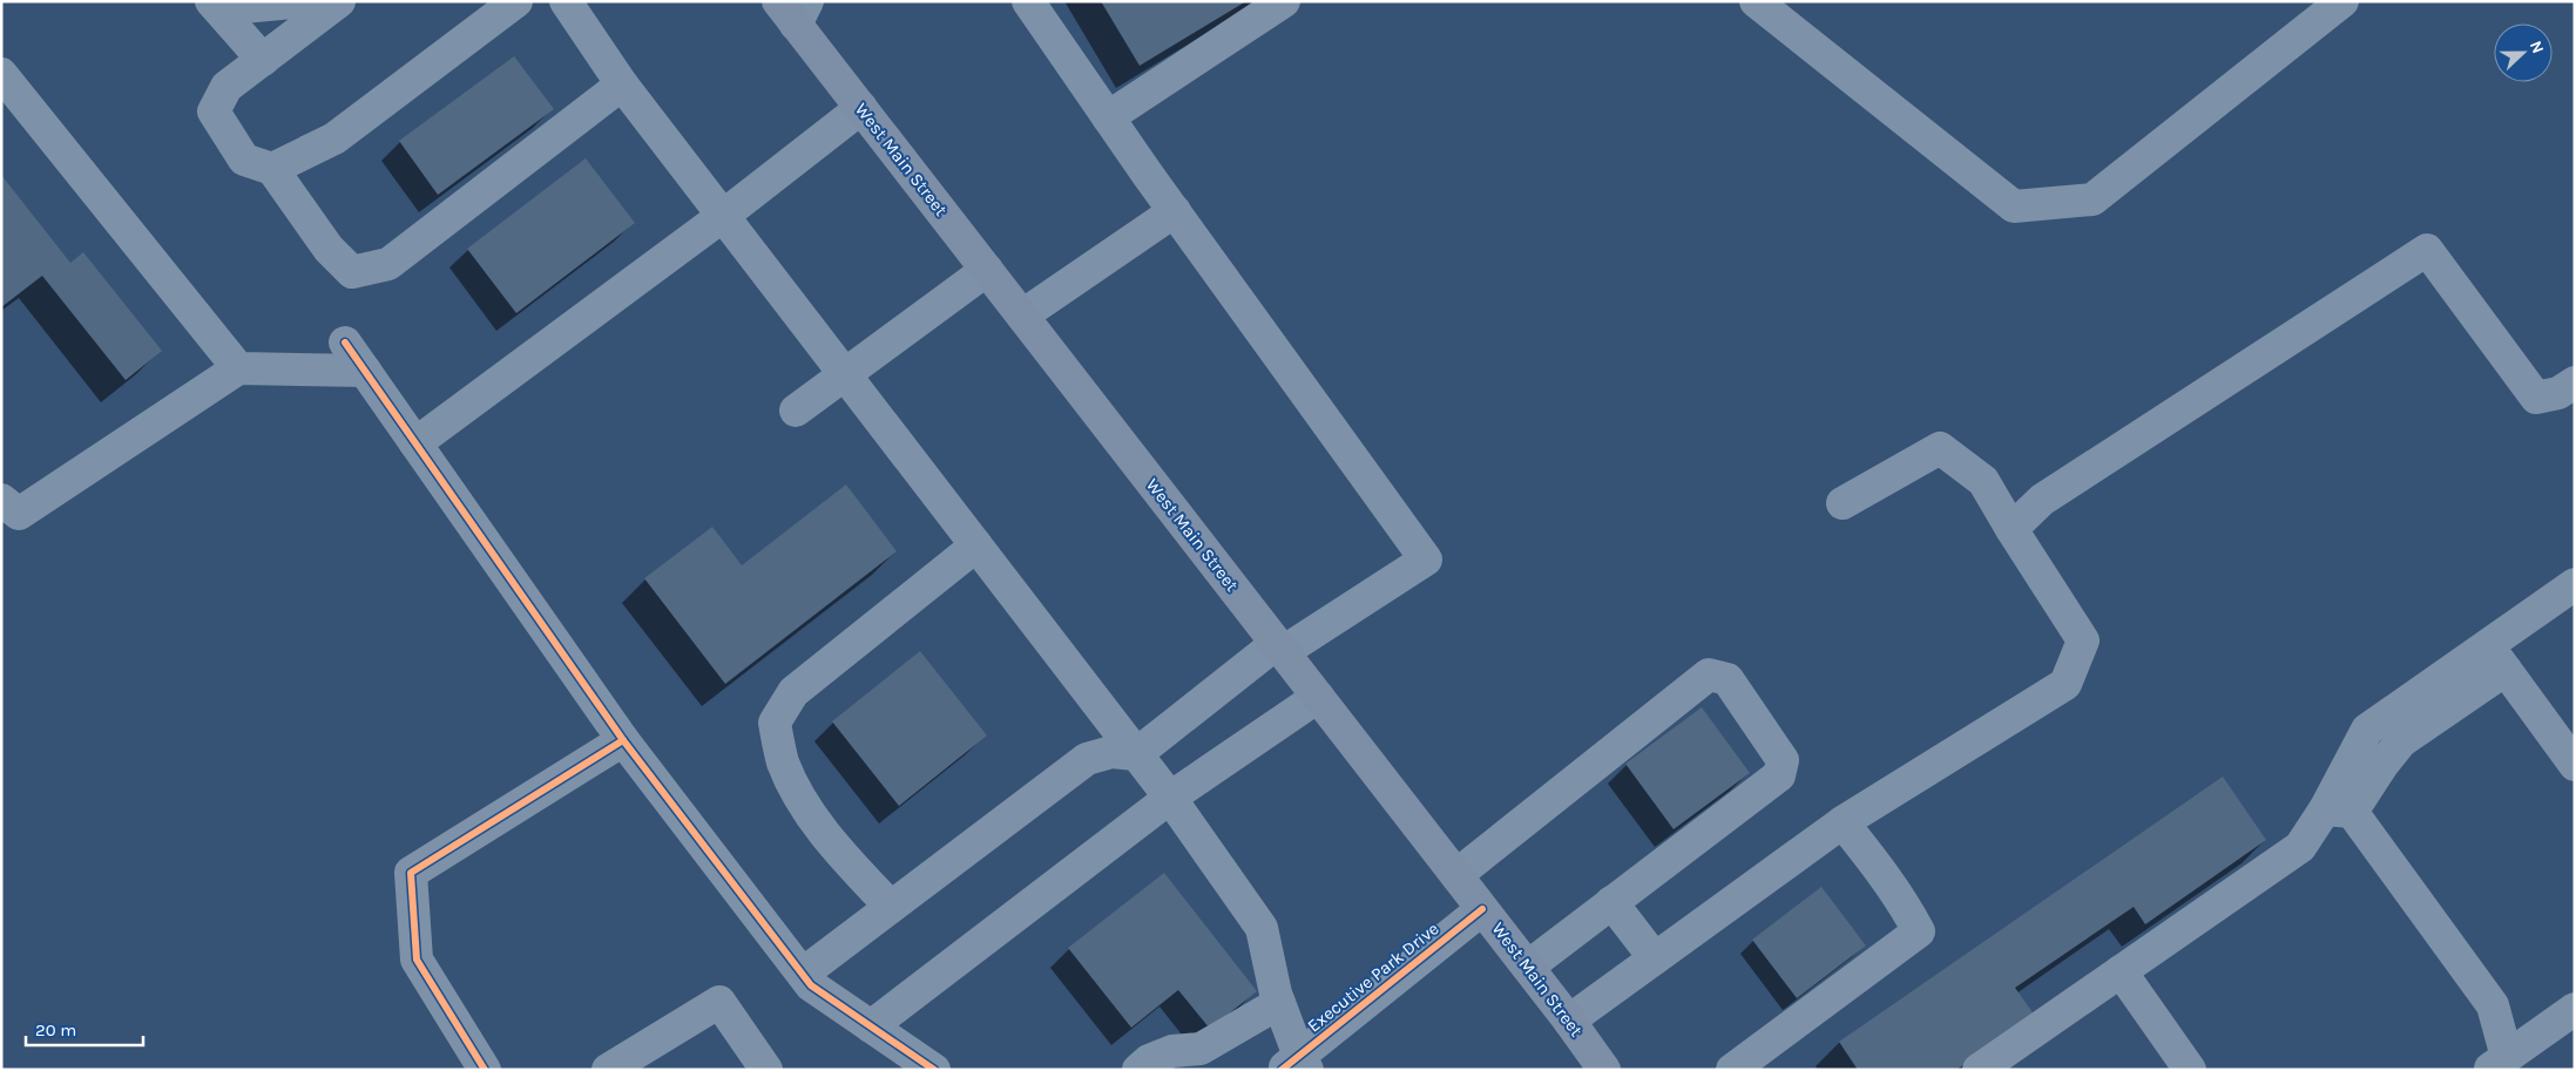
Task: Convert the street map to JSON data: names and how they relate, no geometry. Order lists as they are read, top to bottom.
{
  "streets": {
    "main road": ["West Main Street"],
    "street": ["Executive Park Drive"]
  },
  "crossings": [
    ["West Main Street", "Executive Park Drive"]
  ],
  "scale_bar": "20 m",
  "north": "right"
}
